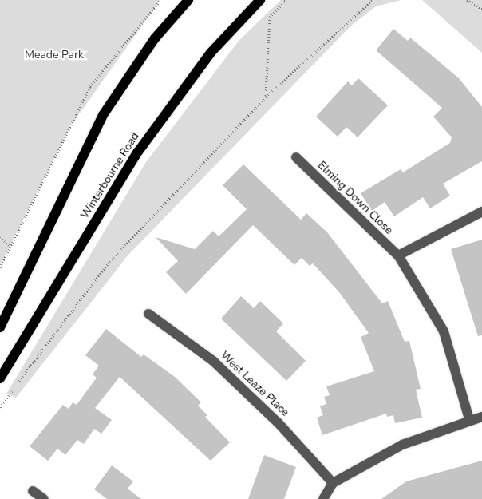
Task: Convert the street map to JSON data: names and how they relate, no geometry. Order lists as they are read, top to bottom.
{
  "streets": {
    "main road": ["Winterbourne Road"],
    "street": ["Elming Down Close", "West Leaze Place"]
  },
  "parks": ["Meade Park"]
}
